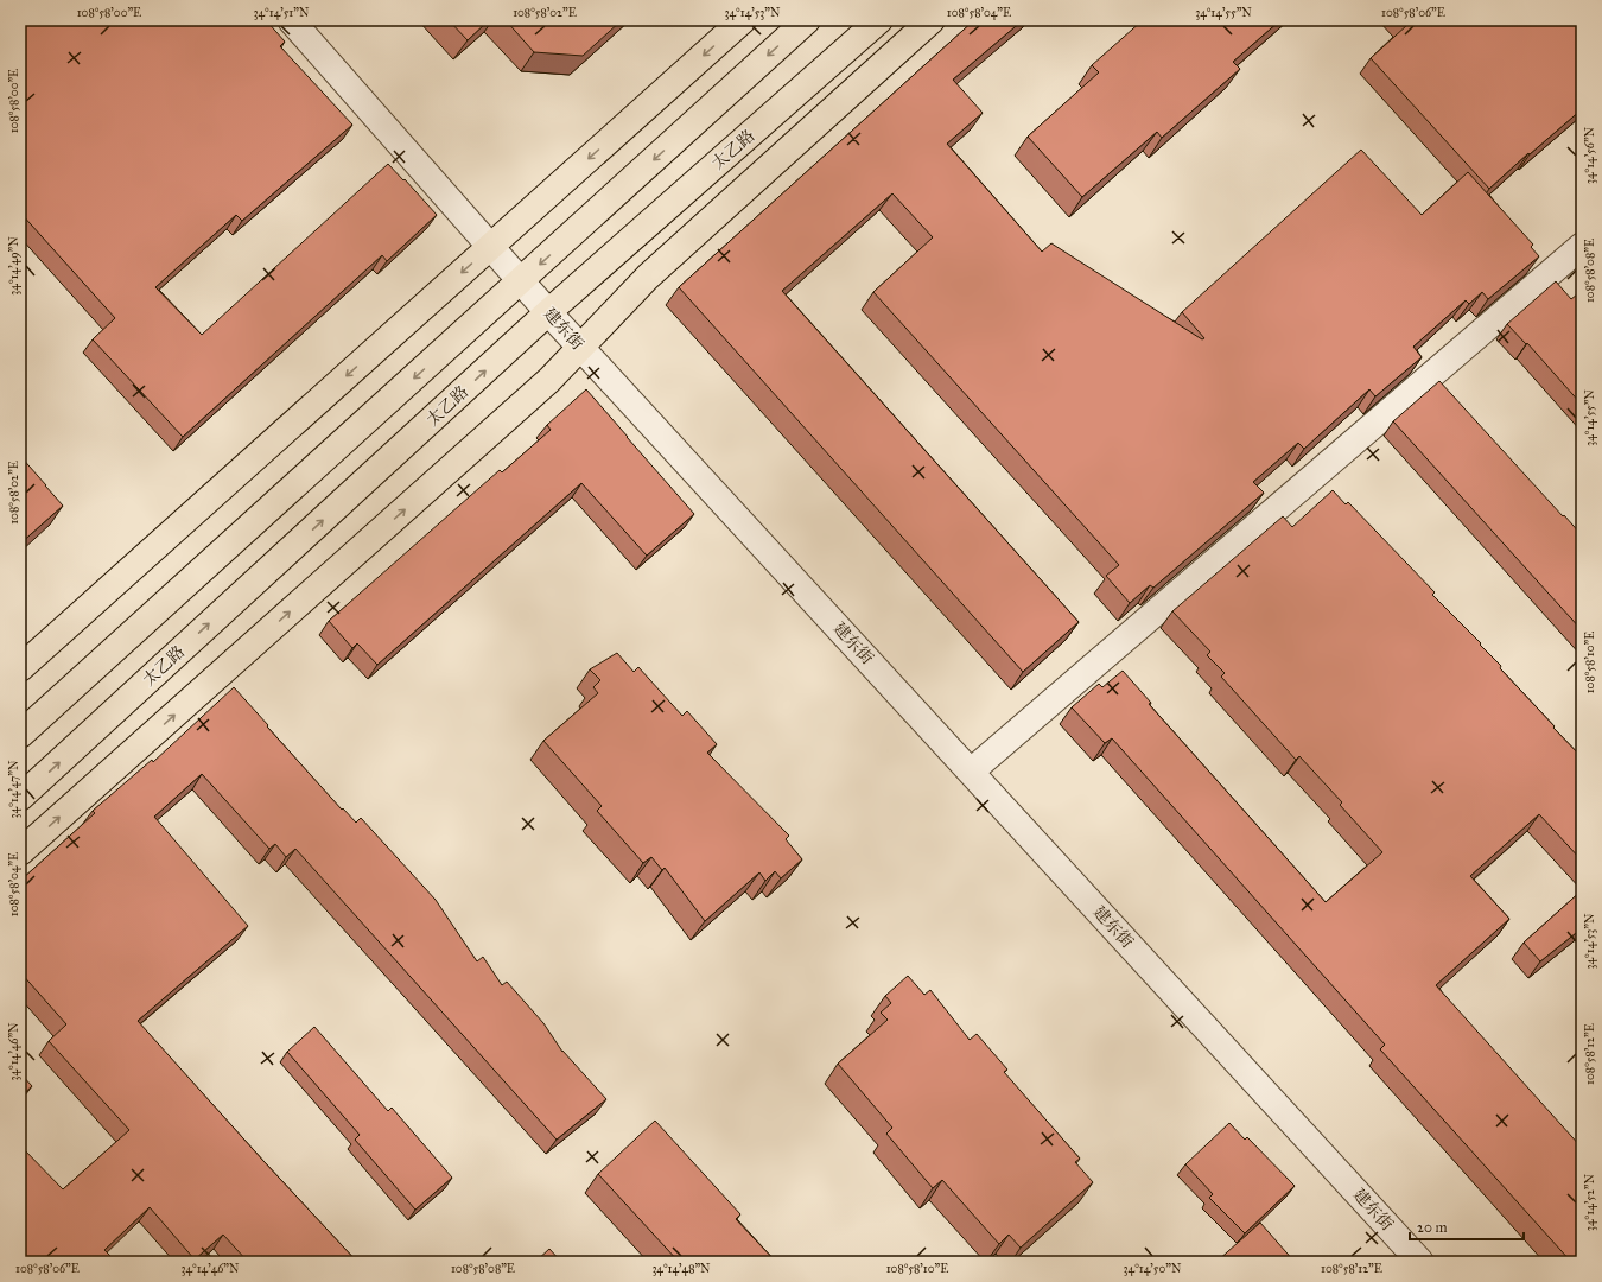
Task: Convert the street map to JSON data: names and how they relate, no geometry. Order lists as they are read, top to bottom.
{
  "streets": {
    "main road": ["太乙路"],
    "street": ["建东街"]
  },
  "crossings": [
    ["太乙路", "建东街"]
  ],
  "scale_bar": "20 m",
  "coordinates": [
    "108°58'00\"E",
    "34°14'51\"N",
    "108°58'02\"E",
    "34°14'53\"N",
    "108°58'04\"E",
    "34°14'55\"N",
    "108°58'06\"E",
    "34°14'56\"N",
    "34°14'49\"N",
    "108°58'08\"E",
    "108°58'10\"E",
    "34°14'47\"N",
    "34°14'46\"N",
    "108°58'12\"E",
    "34°14'52\"N",
    "34°14'48\"N",
    "34°14'50\"N"
  ]
}
